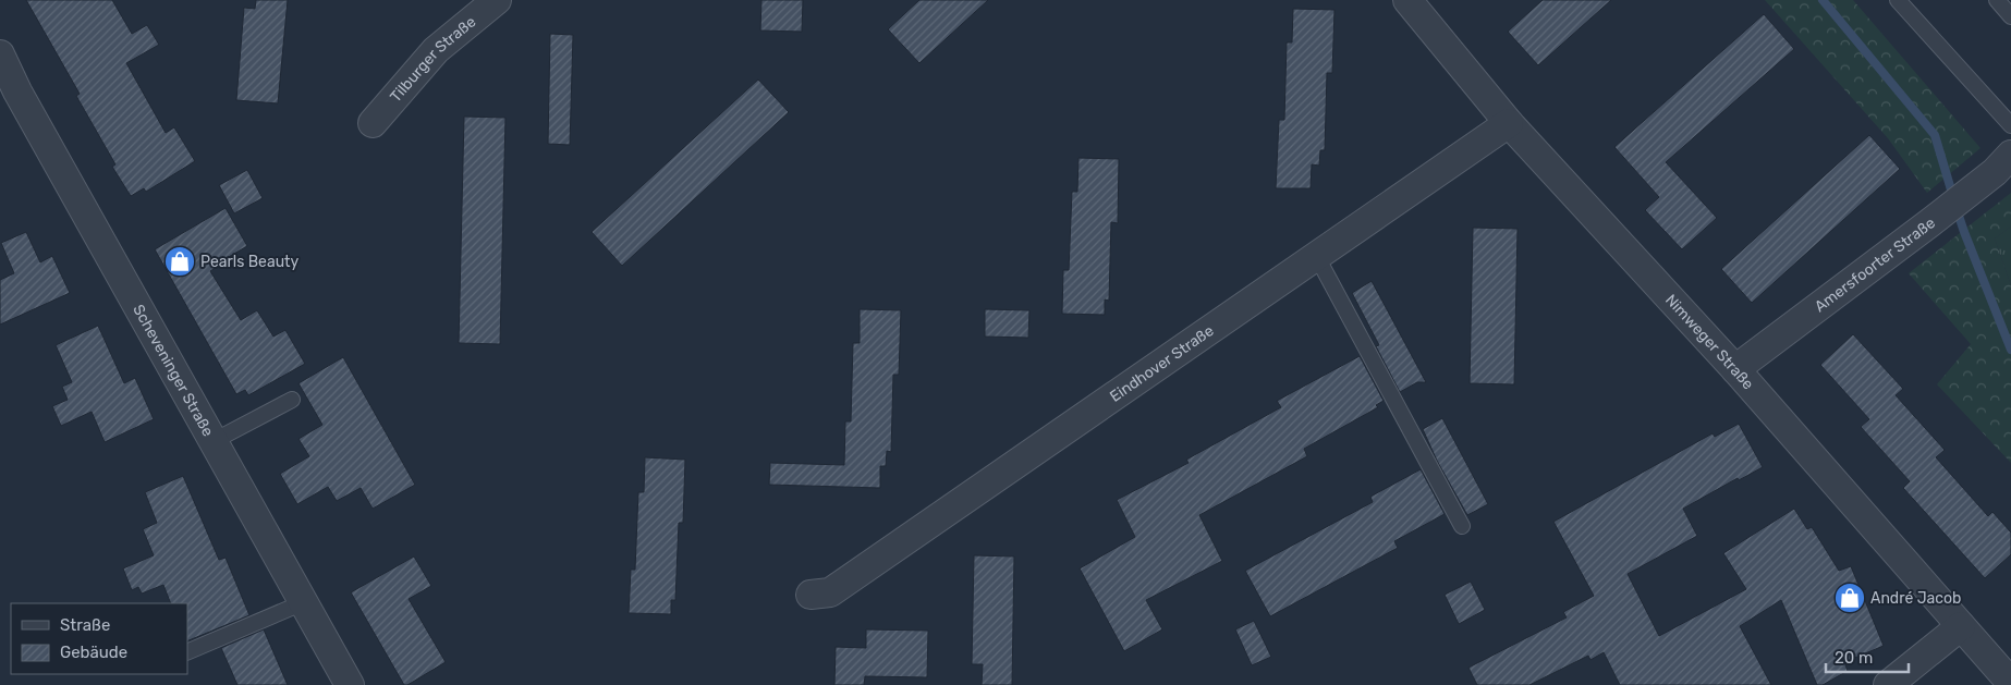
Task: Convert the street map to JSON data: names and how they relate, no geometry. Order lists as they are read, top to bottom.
{
  "streets": {
    "street": [
      "Tilburger Straße",
      "Amersfoorter Straße",
      "Nimweger Straße",
      "Eindhover Straße",
      "Scheveninger Straße"
    ]
  },
  "crossings": [
    ["Amersfoorter Straße", "Nimweger Straße"],
    ["Nimweger Straße", "Eindhover Straße"]
  ],
  "places": {
    "shop": ["Pearls Beauty", "André Jacob"]
  },
  "legend": ["Straße", "Gebäude"],
  "scale_bar": "20 m"
}
